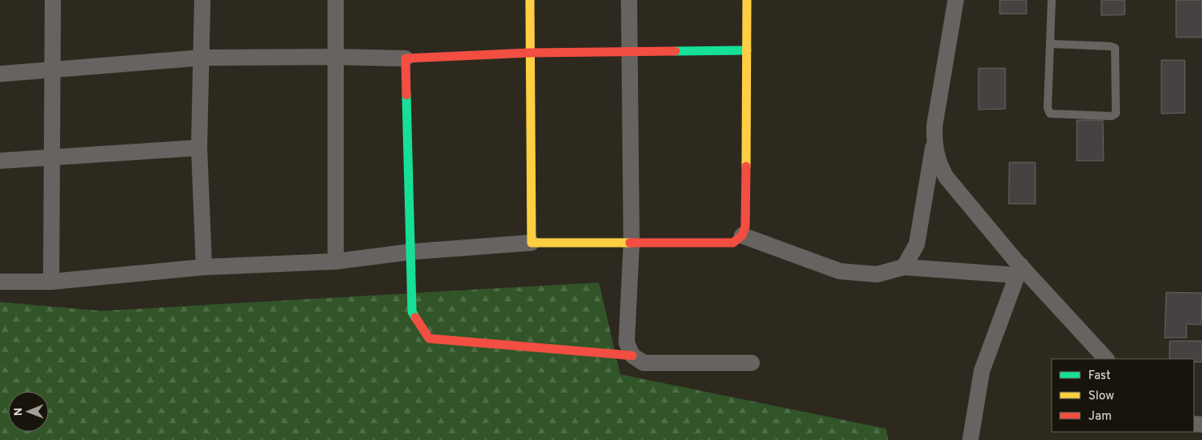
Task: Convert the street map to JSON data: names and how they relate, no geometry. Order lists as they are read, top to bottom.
{
  "legend": ["Fast", "Slow", "Jam"],
  "north": "left"
}
